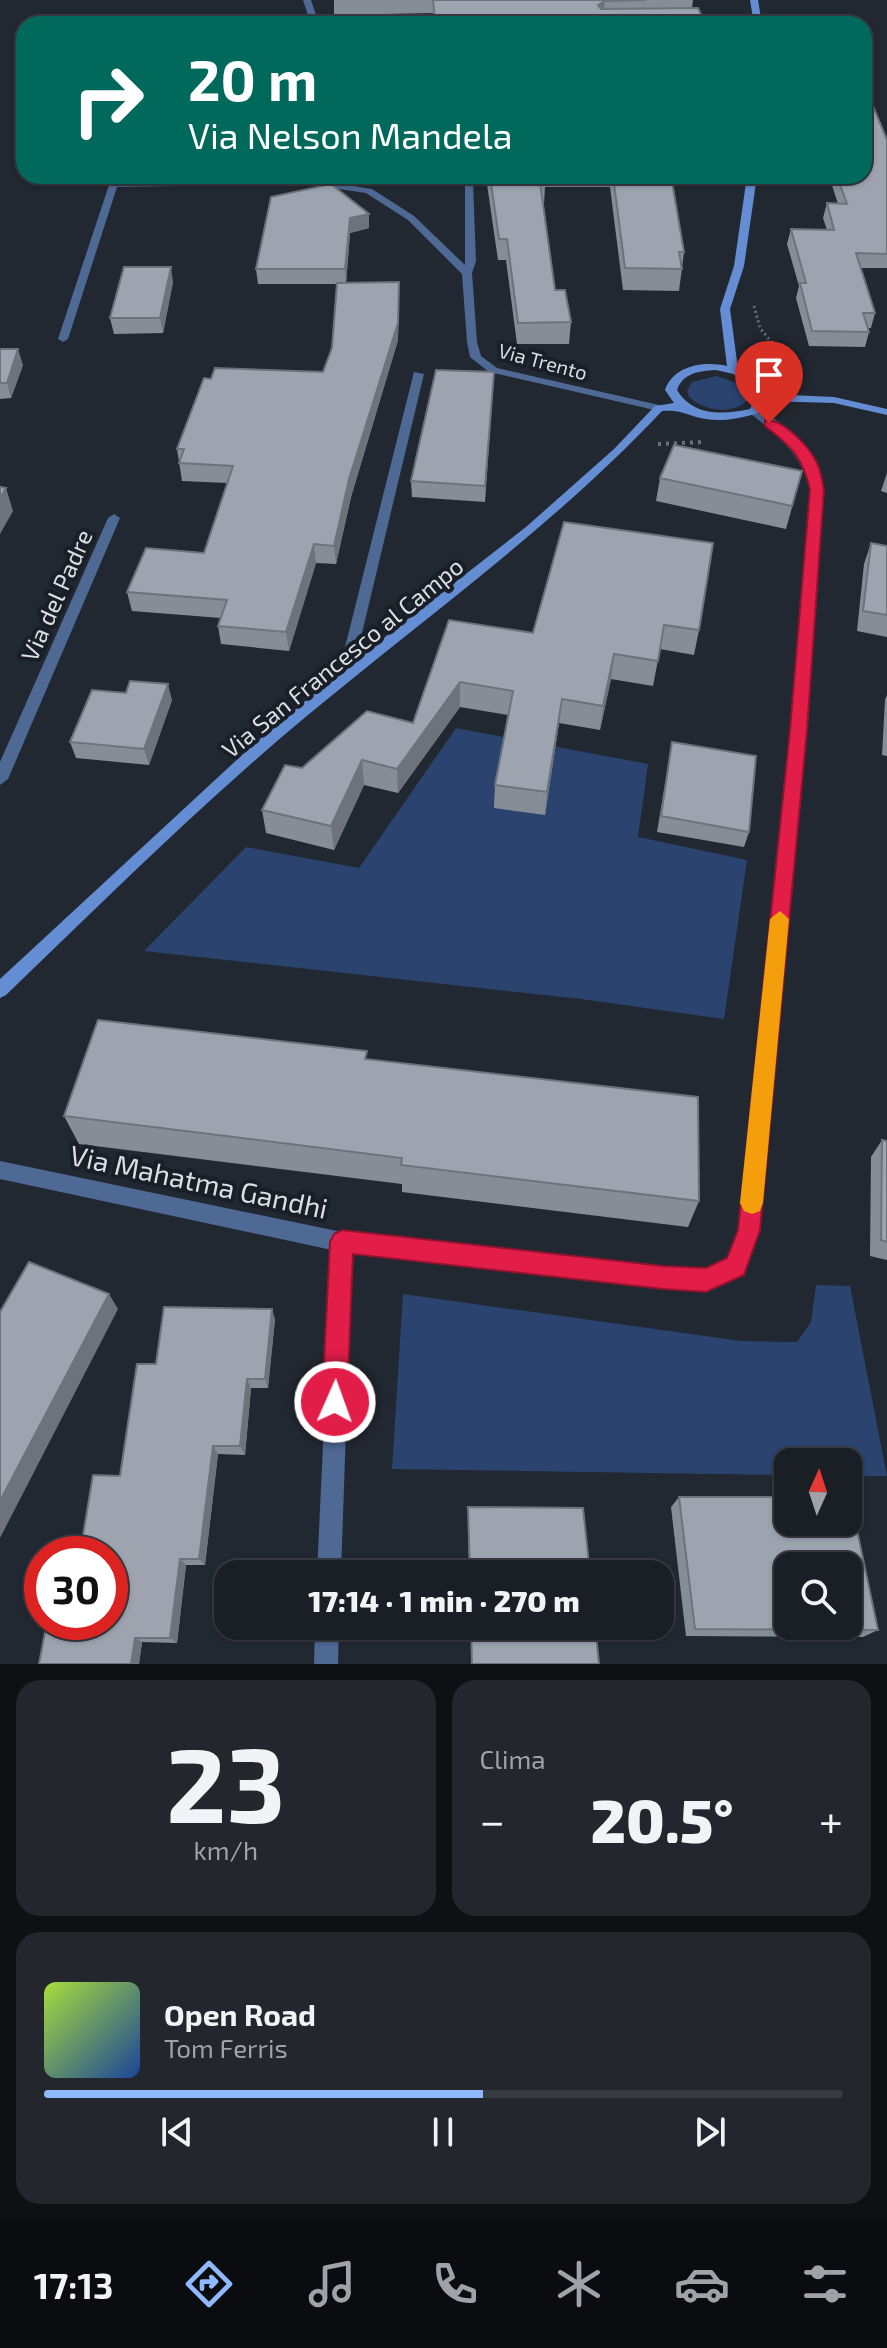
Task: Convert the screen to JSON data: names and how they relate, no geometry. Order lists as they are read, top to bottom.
{
  "streets": {
    "street": [
      "Via Trento",
      "Via del Padre",
      "Via San Francesco al Campo",
      "Via Mahatma Gandhi"
    ]
  },
  "crossings": [
    ["Via Trento", "Via San Francesco al Campo"]
  ],
  "north": "top",
  "page": {
    "turn": ["20 m", "Via Nelson Mandela"],
    "limit": "30",
    "trip": "17:14 · 1 min · 270 m",
    "tile": [
      ["23", "km/h"],
      "Clima"
    ],
    "heat": ["−", "20.5°", "+"],
    "song": ["Open Road", "Tom Ferris"],
    "tabs": "17:13"
  }
}
